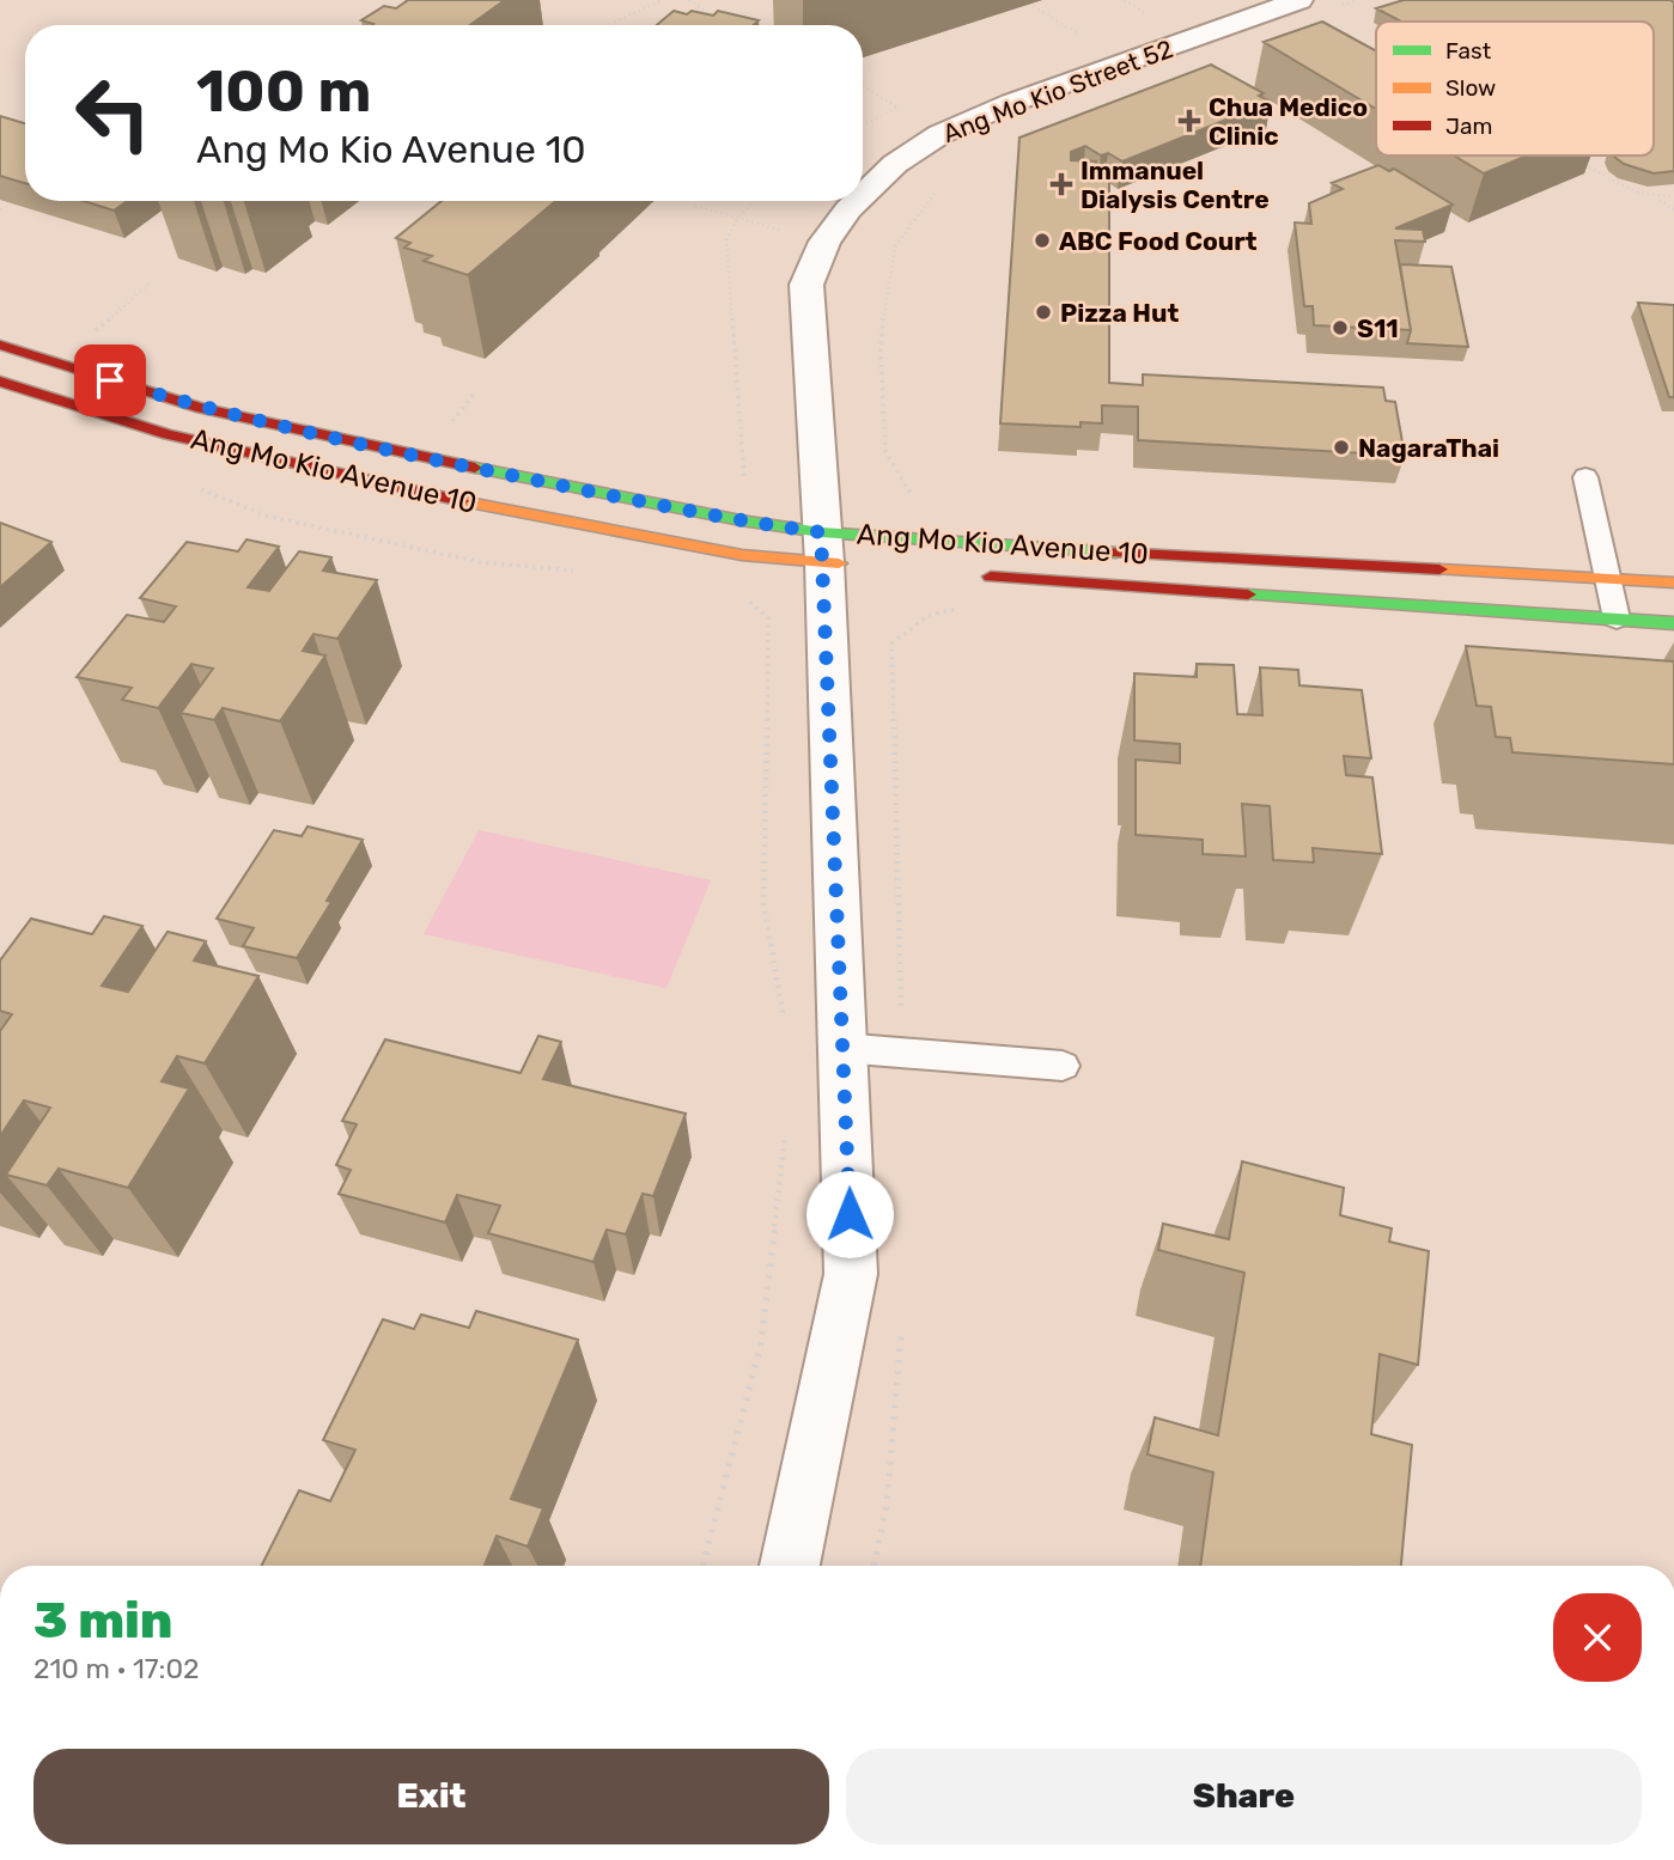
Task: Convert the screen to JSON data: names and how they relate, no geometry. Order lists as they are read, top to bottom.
{
  "streets": {
    "main road": ["Ang Mo Kio Avenue 10"],
    "street": ["Ang Mo Kio Street 52"]
  },
  "crossings": [
    ["Ang Mo Kio Street 52", "Ang Mo Kio Avenue 10"]
  ],
  "places": {
    "health": ["Chua Medico Clinic", "Immanuel Dialysis Centre"],
    "other": [
      "ABC Food Court",
      "Pizza Hut",
      "S11",
      "NagaraThai"
    ]
  },
  "legend": ["Fast", "Slow", "Jam"],
  "page": {
    "turn": ["100 m", "Ang Mo Kio Avenue 10"],
    "heading": ["3 min", "210 m · 17:02"],
    "buttons": ["Exit", "Share"]
  }
}
